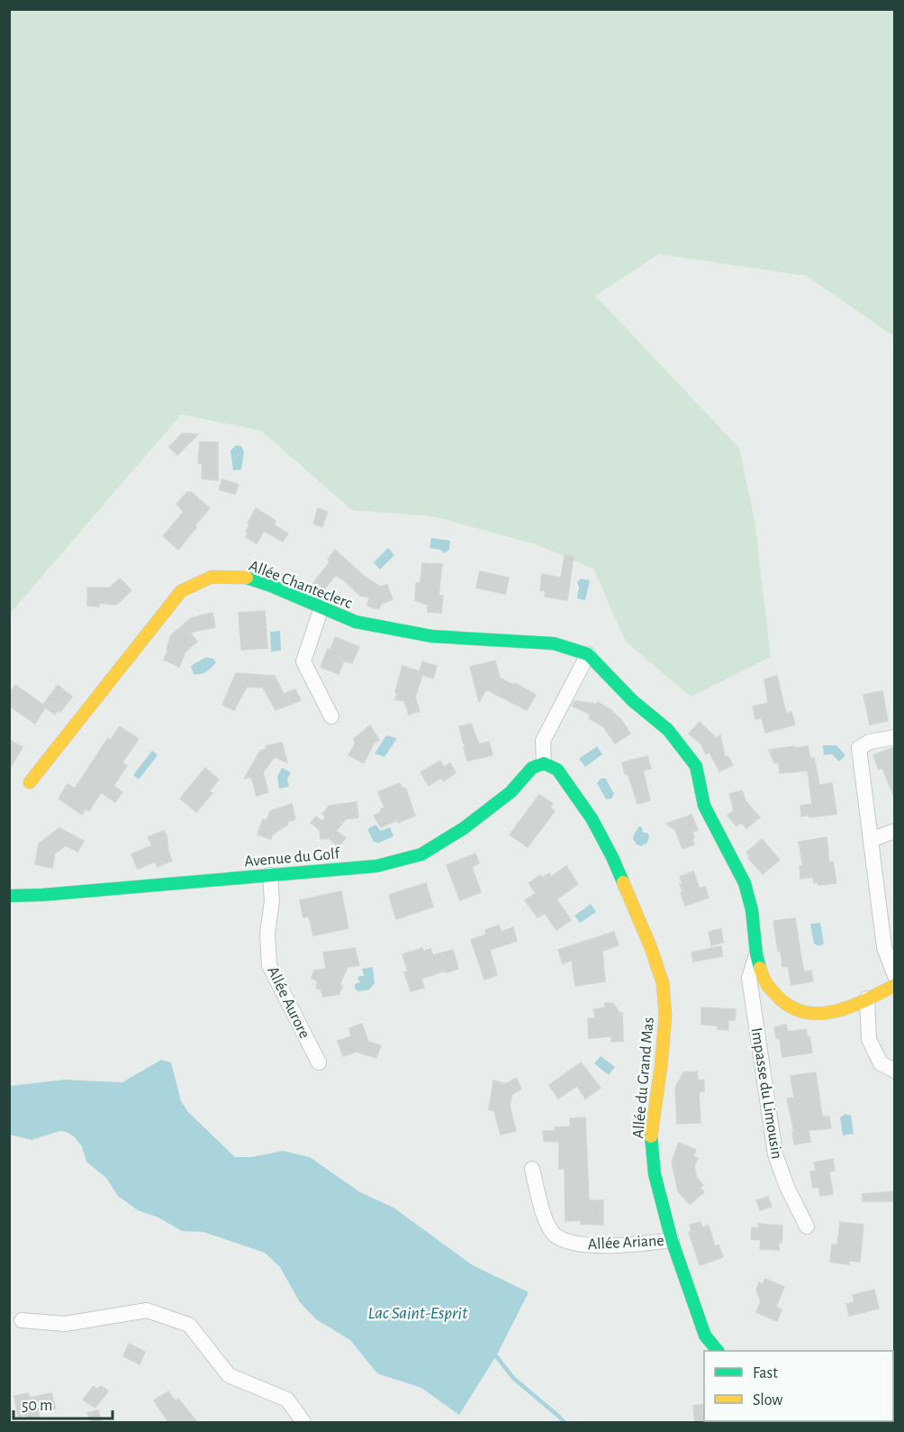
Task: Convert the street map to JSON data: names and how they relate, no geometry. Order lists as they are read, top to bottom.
{
  "streets": {
    "street": [
      "Allée Chanteclerc",
      "Avenue du Golf",
      "Allée Aurore",
      "Allée du Grand Mas",
      "Impasse du Limousin",
      "Allée Ariane"
    ]
  },
  "crossings": [
    ["Avenue du Golf", "Allée Aurore"],
    ["Avenue du Golf", "Allée du Grand Mas"],
    ["Allée du Grand Mas", "Allée Ariane"]
  ],
  "water": ["Lac Saint-Esprit"],
  "legend": ["Fast", "Slow"],
  "scale_bar": "50 m"
}
